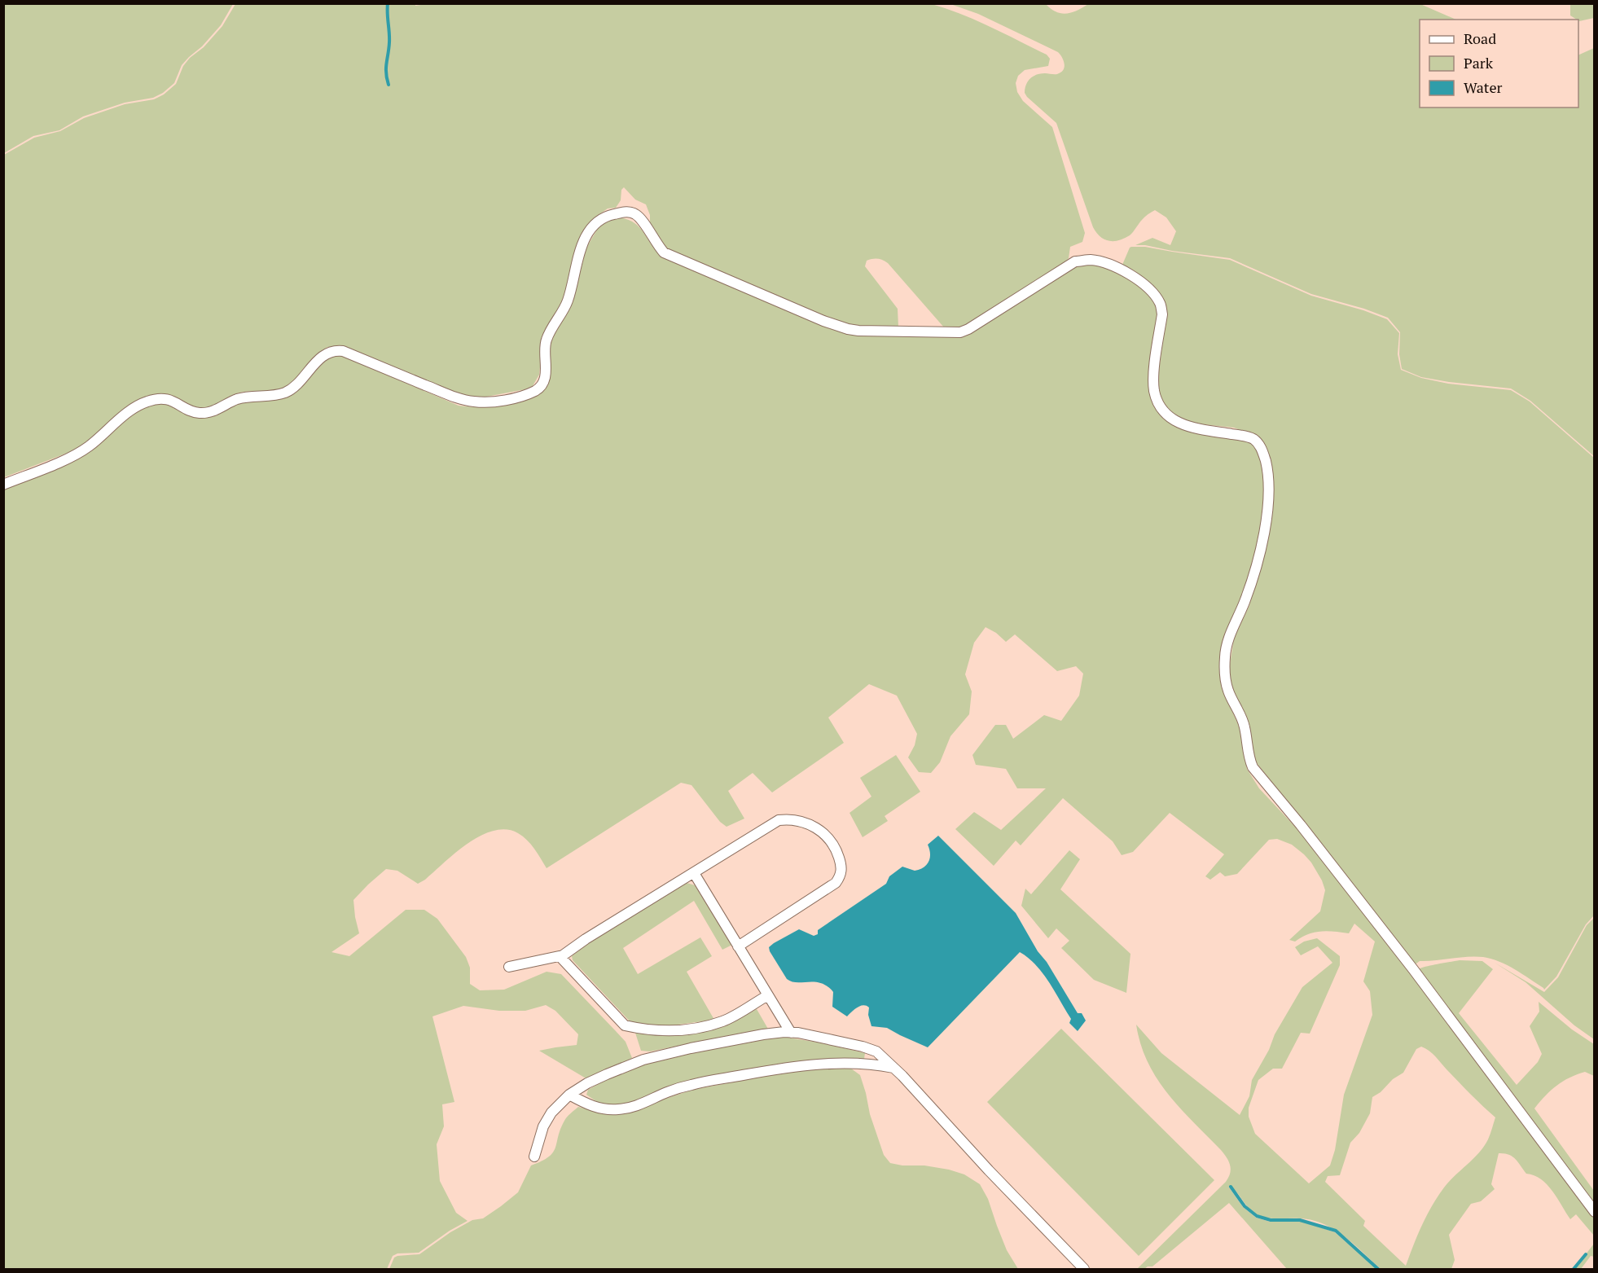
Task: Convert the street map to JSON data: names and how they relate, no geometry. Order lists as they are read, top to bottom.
{
  "legend": ["Road", "Park", "Water"]
}
